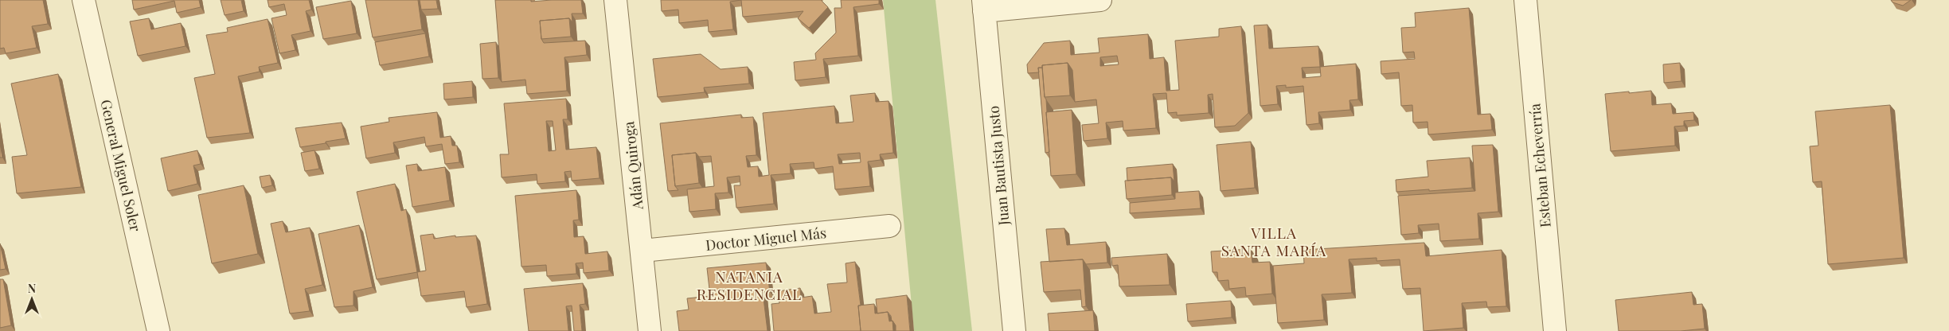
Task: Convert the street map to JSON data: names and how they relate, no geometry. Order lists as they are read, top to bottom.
{
  "streets": {
    "street": [
      "General Miguel Soler",
      "Adán Quiroga",
      "Juan Bautista Justo",
      "Esteban Echeverría",
      "Doctor Miguel Más"
    ]
  },
  "crossings": [
    ["Adán Quiroga", "Doctor Miguel Más"]
  ],
  "districts": ["VILLA SANTA MARÍA", "NATANIA RESIDENCIAL"],
  "north": "top"
}
